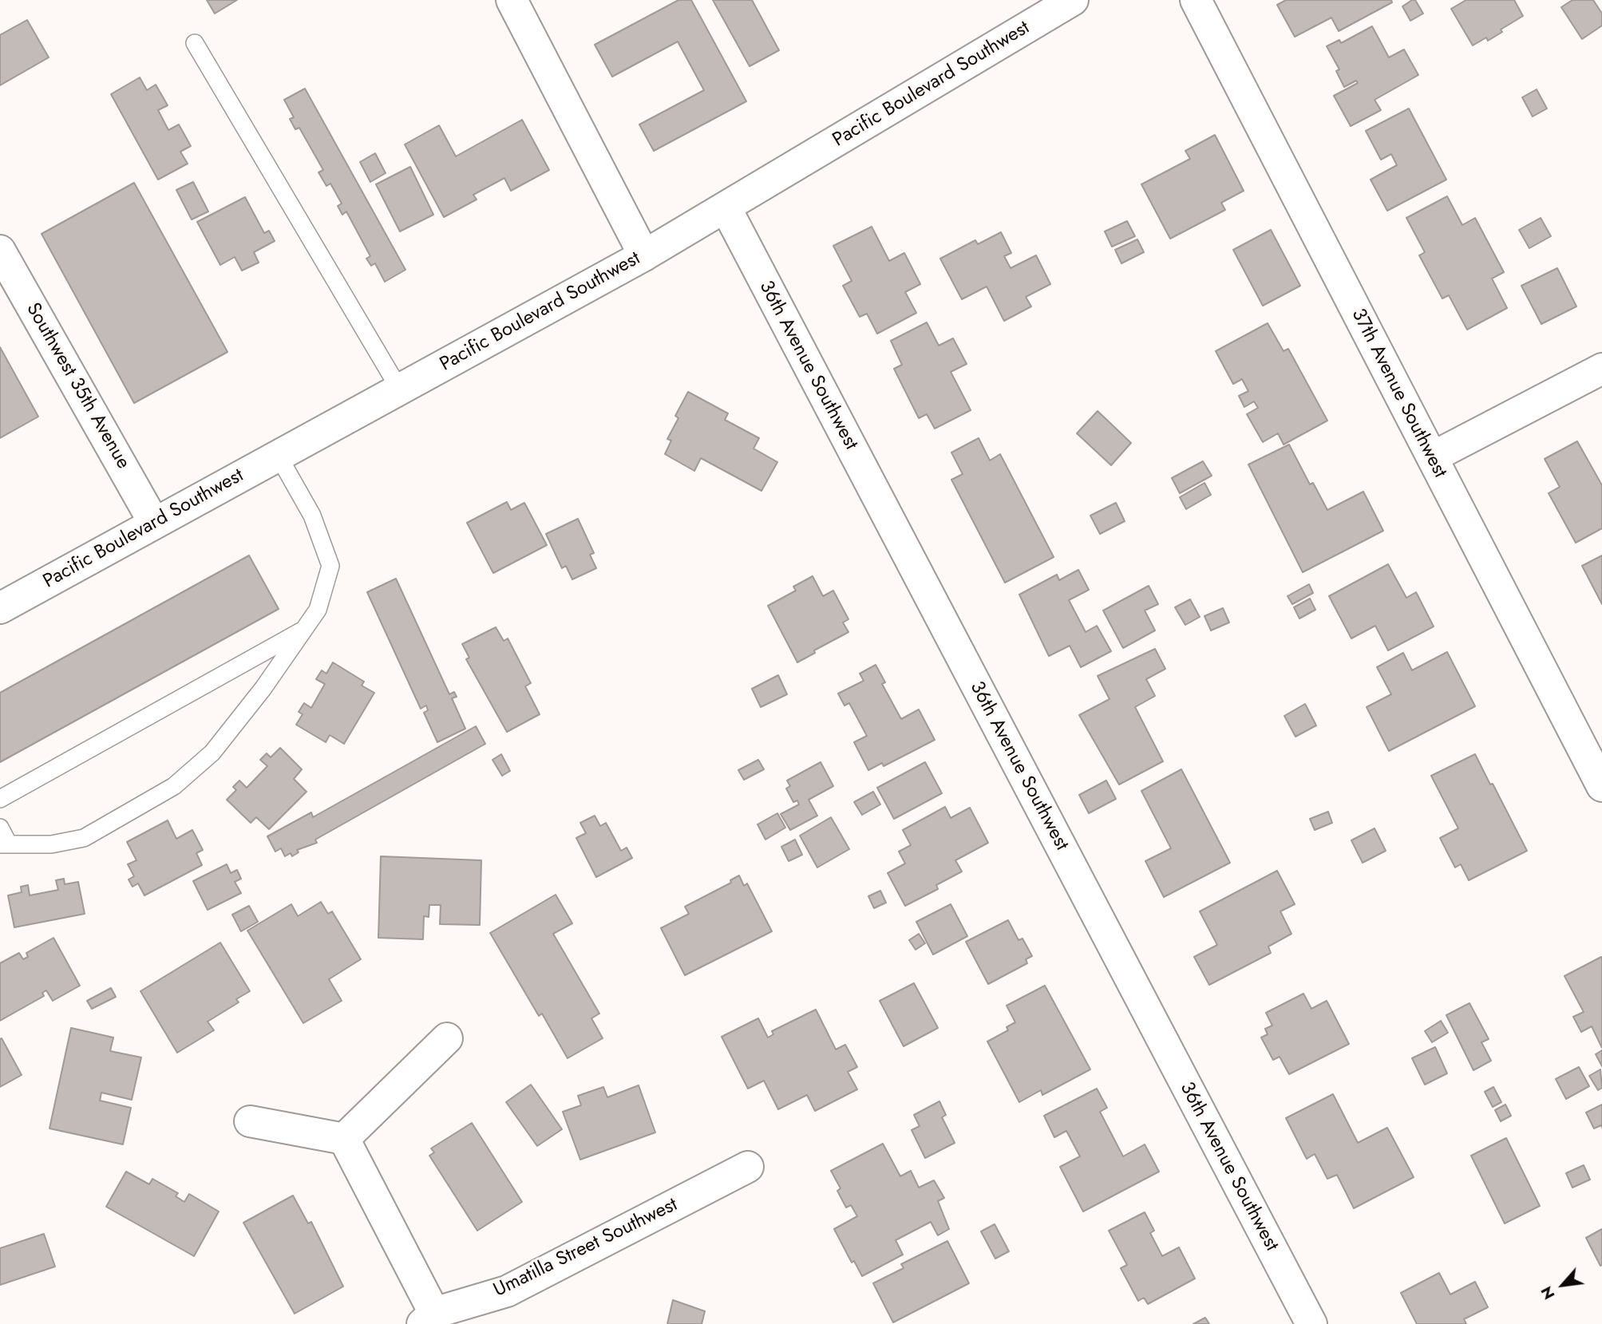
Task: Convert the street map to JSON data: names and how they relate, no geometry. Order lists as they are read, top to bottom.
{
  "streets": {
    "street": [
      "Pacific Boulevard Southwest",
      "36th Avenue Southwest",
      "Southwest 35th Avenue",
      "37th Avenue Southwest",
      "Umatilla Street Southwest"
    ]
  },
  "crossings": [
    ["Pacific Boulevard Southwest", "36th Avenue Southwest"],
    ["Pacific Boulevard Southwest", "Southwest 35th Avenue"]
  ],
  "north": "bottom left"
}
